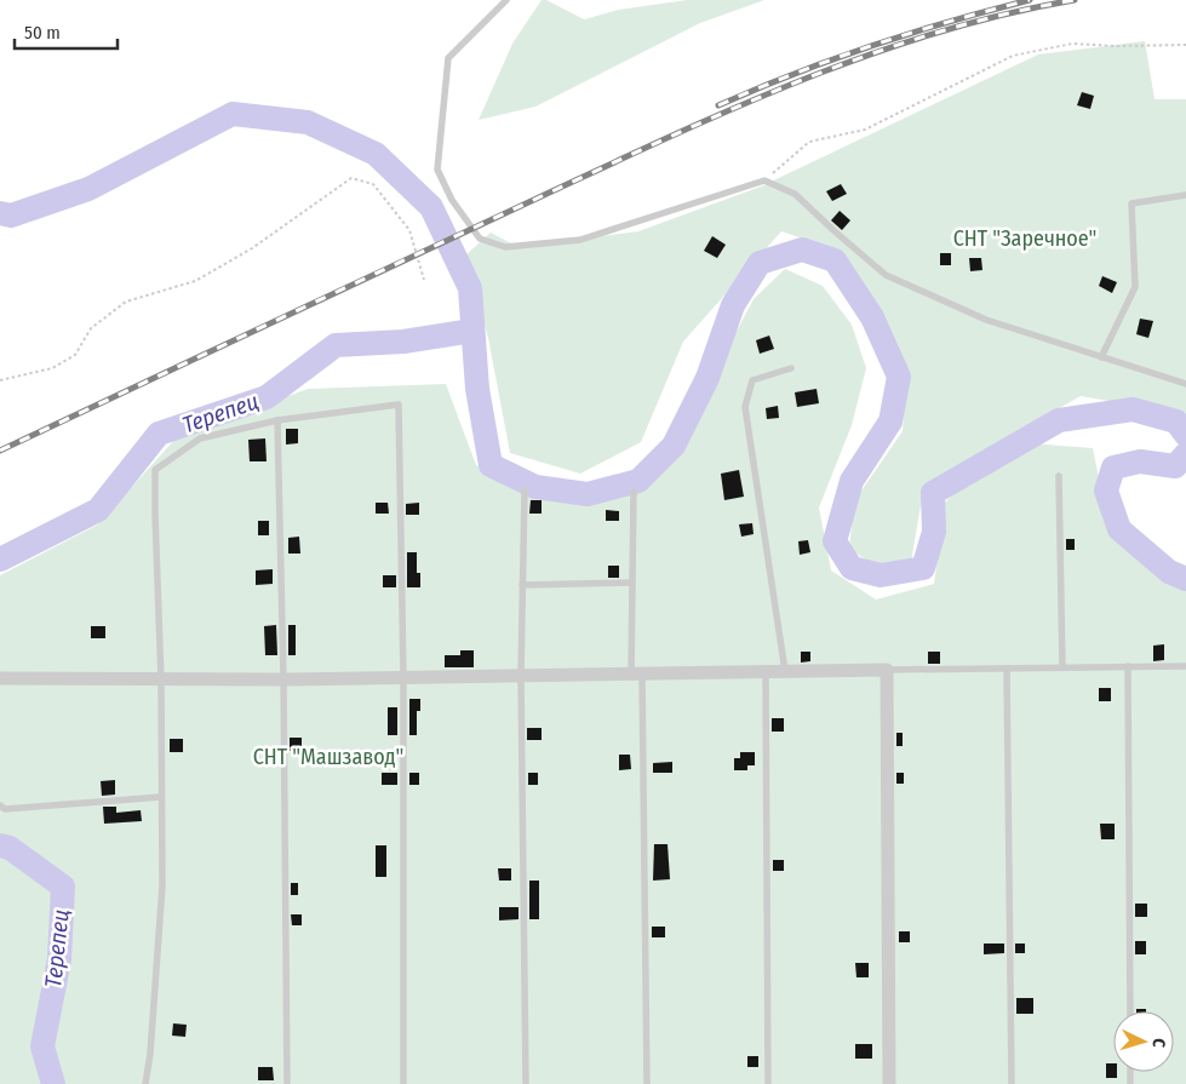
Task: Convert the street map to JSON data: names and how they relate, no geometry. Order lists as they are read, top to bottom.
{
  "water": ["Терепец"],
  "parks": ["СНТ \"Заречное\"", "СНТ \"Машзавод\""],
  "scale_bar": "50 m",
  "north": "right"
}
